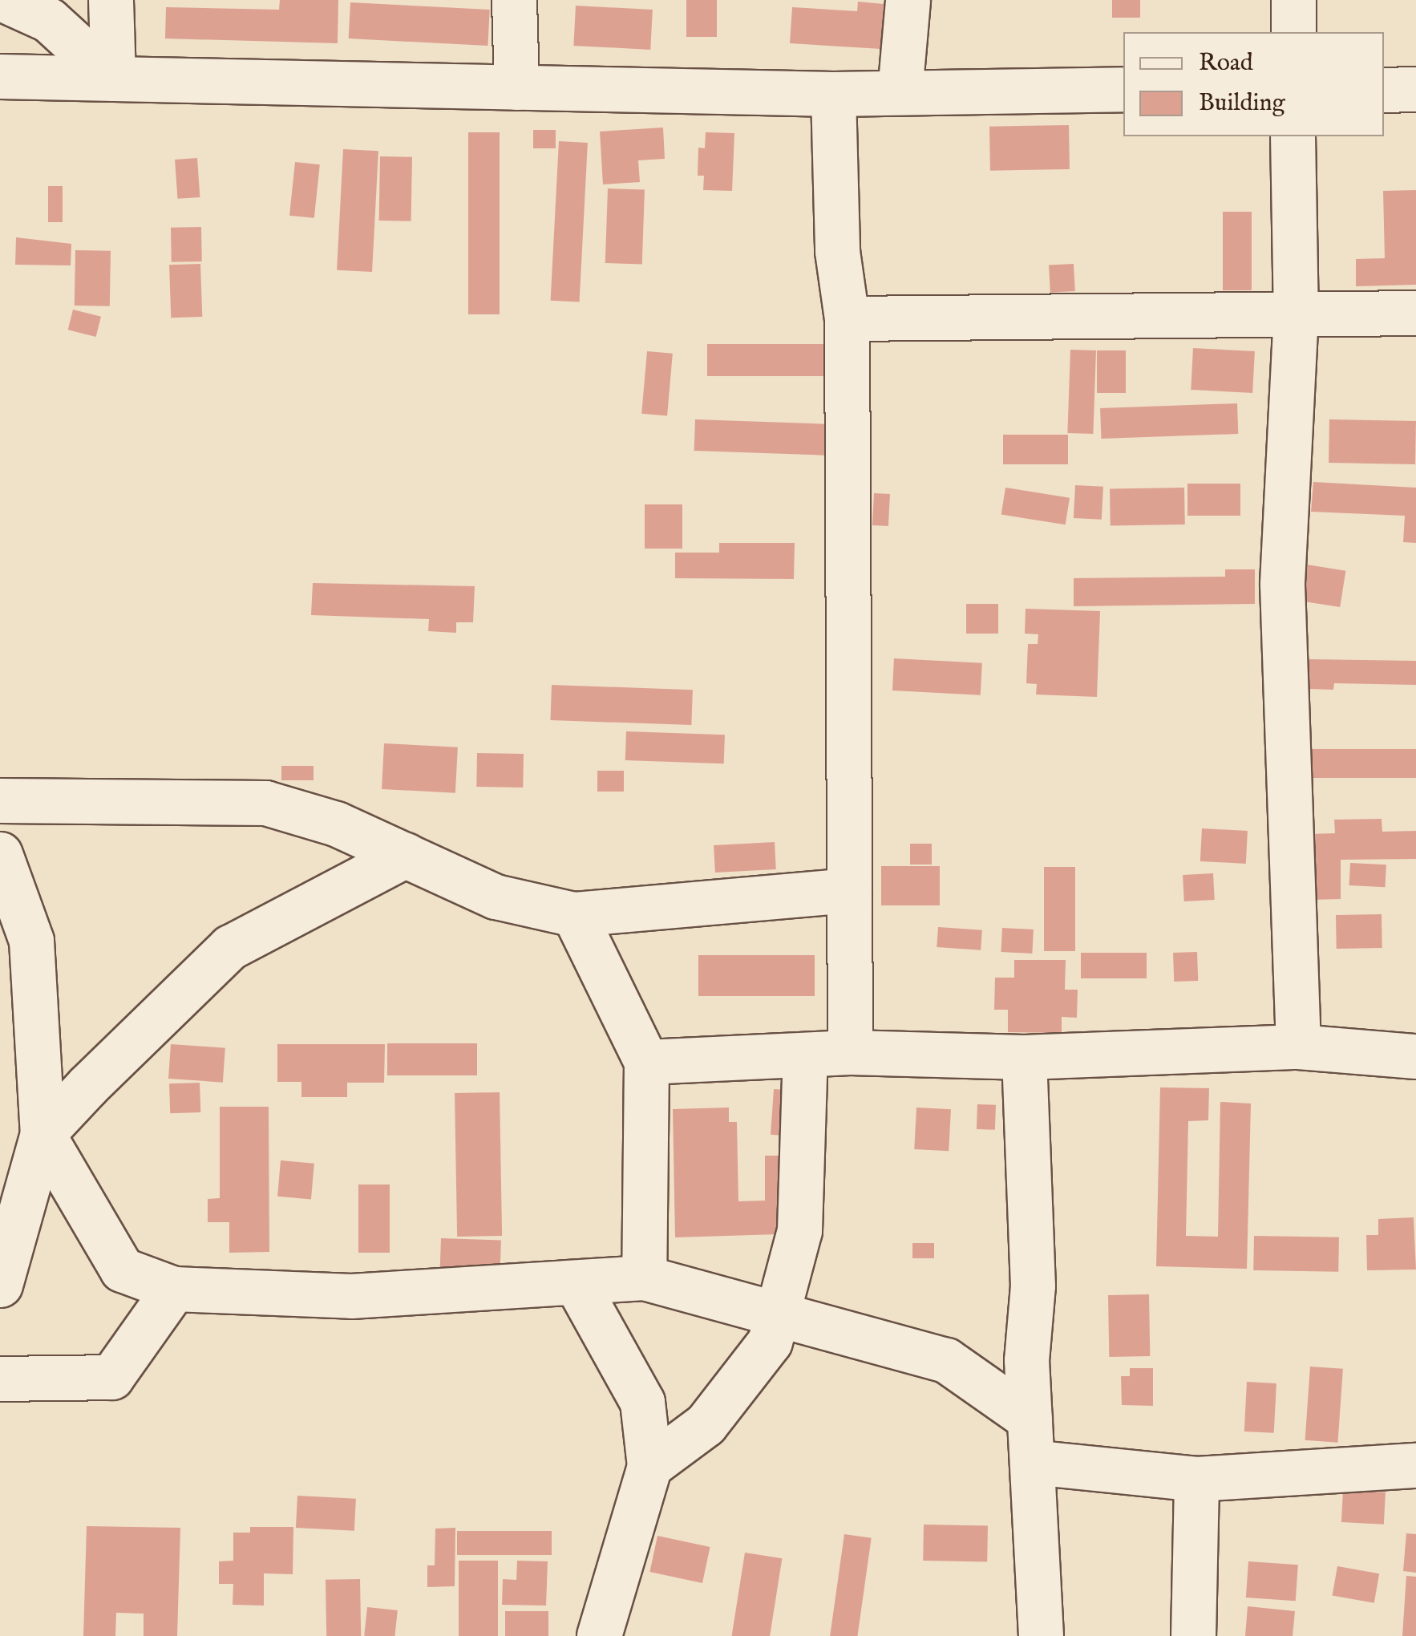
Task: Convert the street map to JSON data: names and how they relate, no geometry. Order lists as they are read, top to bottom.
{
  "legend": ["Road", "Building"]
}
